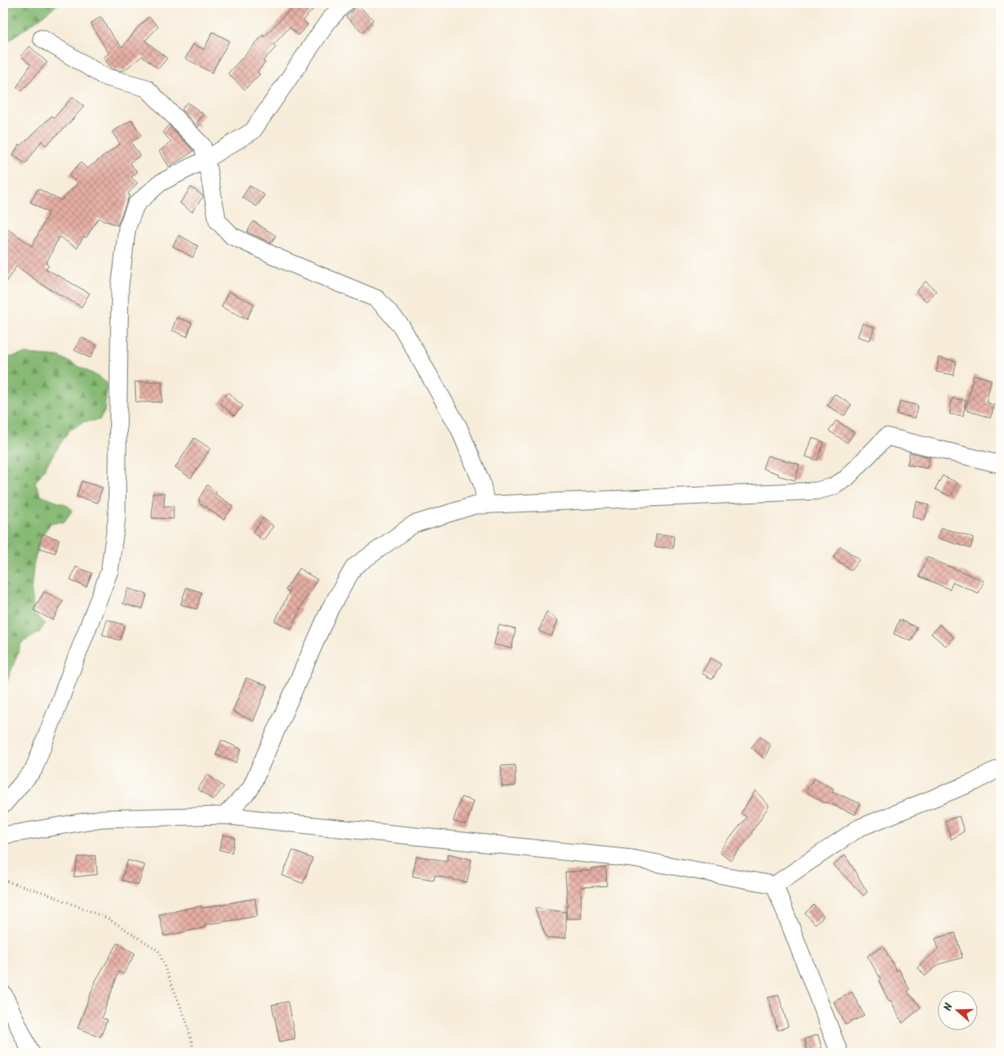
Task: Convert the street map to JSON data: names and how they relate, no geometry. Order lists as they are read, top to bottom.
{
  "north": "left"
}
